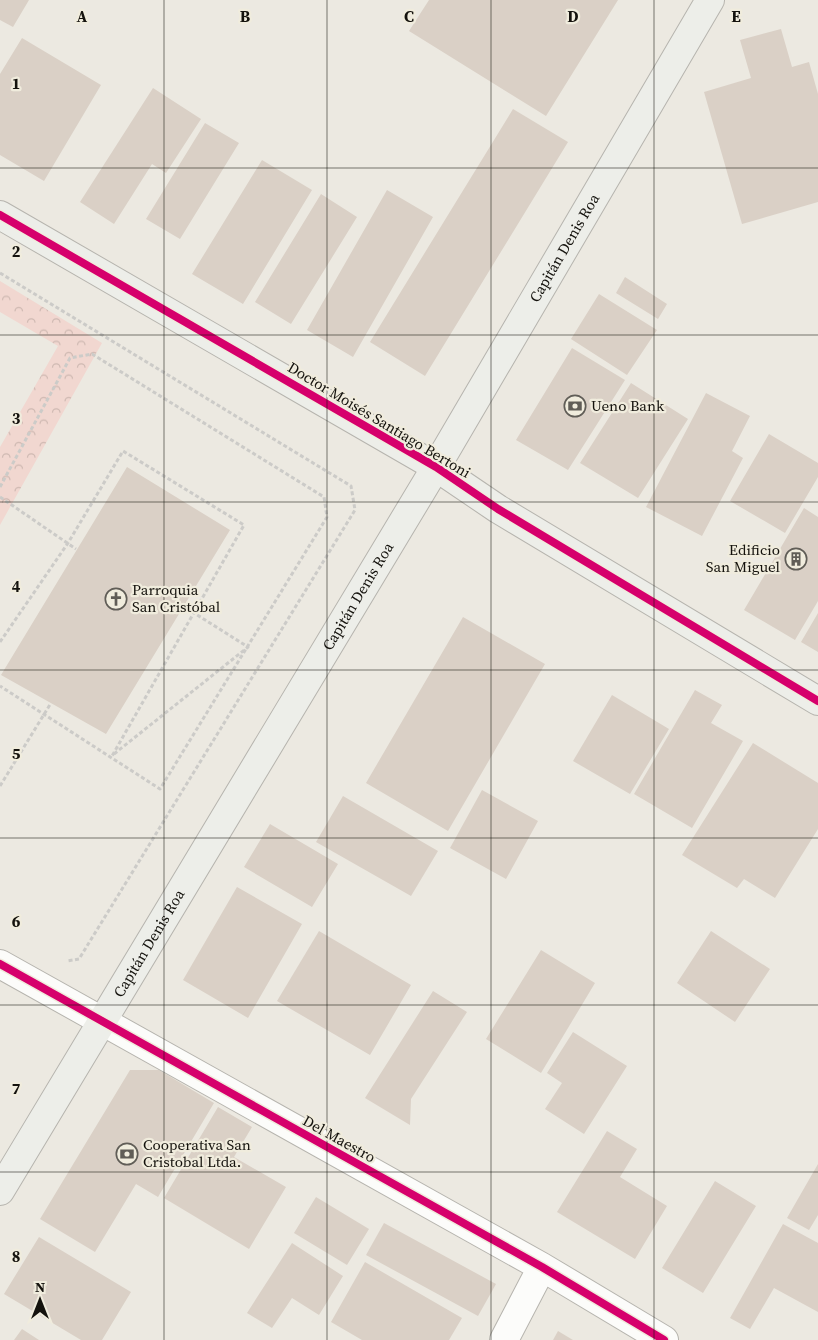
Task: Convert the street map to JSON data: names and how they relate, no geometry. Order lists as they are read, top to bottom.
{
  "streets": {
    "main road": ["Capitán Denis Roa", "Doctor Moisés Santiago Bertoni"],
    "street": ["Del Maestro"]
  },
  "crossings": [
    ["Capitán Denis Roa", "Doctor Moisés Santiago Bertoni"],
    ["Capitán Denis Roa", "Del Maestro"]
  ],
  "places": {
    "bank": ["Ueno Bank", "Cooperativa San Cristobal Ltda."],
    "building": ["Edificio San Miguel"],
    "church": ["Parroquia San Cristóbal"]
  },
  "north": "top",
  "grid": {
    "columns": [
      "A",
      "B",
      "C",
      "D",
      "E"
    ],
    "rows": [
      "1",
      "2",
      "3",
      "4",
      "5",
      "6",
      "7",
      "8"
    ]
  }
}
